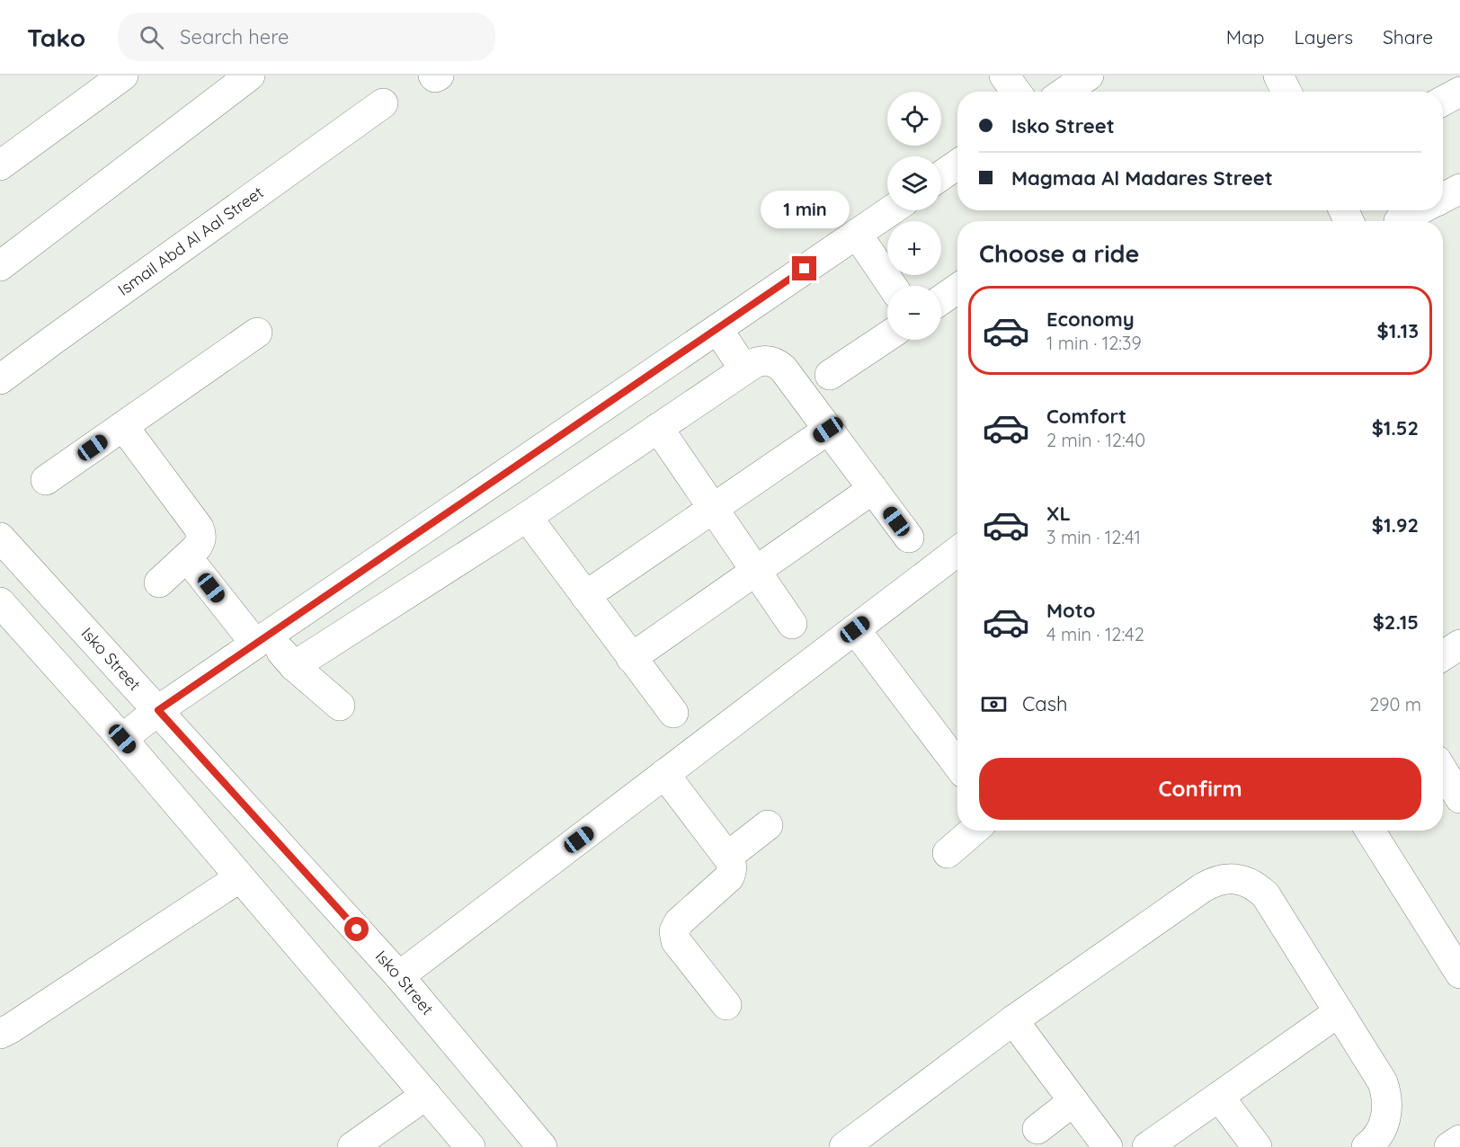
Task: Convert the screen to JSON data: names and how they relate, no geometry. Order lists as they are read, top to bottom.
{
  "streets": {
    "main road": ["Ismail Abd Al Aal Street", "Isko Street"]
  },
  "page": {
    "header": "Tako",
    "search": "Search here",
    "nav": ["Map", "Layers", "Share"],
    "map_buttons": ["+", "−"],
    "banner": ["Isko Street", "Magmaa Al Madares Street"],
    "bubble": "1 min",
    "heading": "Choose a ride",
    "list": [
      {
        "name": "Economy",
        "note": "1 min · 12:39",
        "value": "$1.13"
      },
      {
        "name": "Comfort",
        "note": "2 min · 12:40",
        "value": "$1.52"
      },
      {
        "name": "XL",
        "note": "3 min · 12:41",
        "value": "$1.92"
      },
      {
        "name": "Moto",
        "note": "4 min · 12:42",
        "value": "$2.15"
      }
    ],
    "pay": ["Cash", "290 m"],
    "buttons": "Confirm"
  }
}
